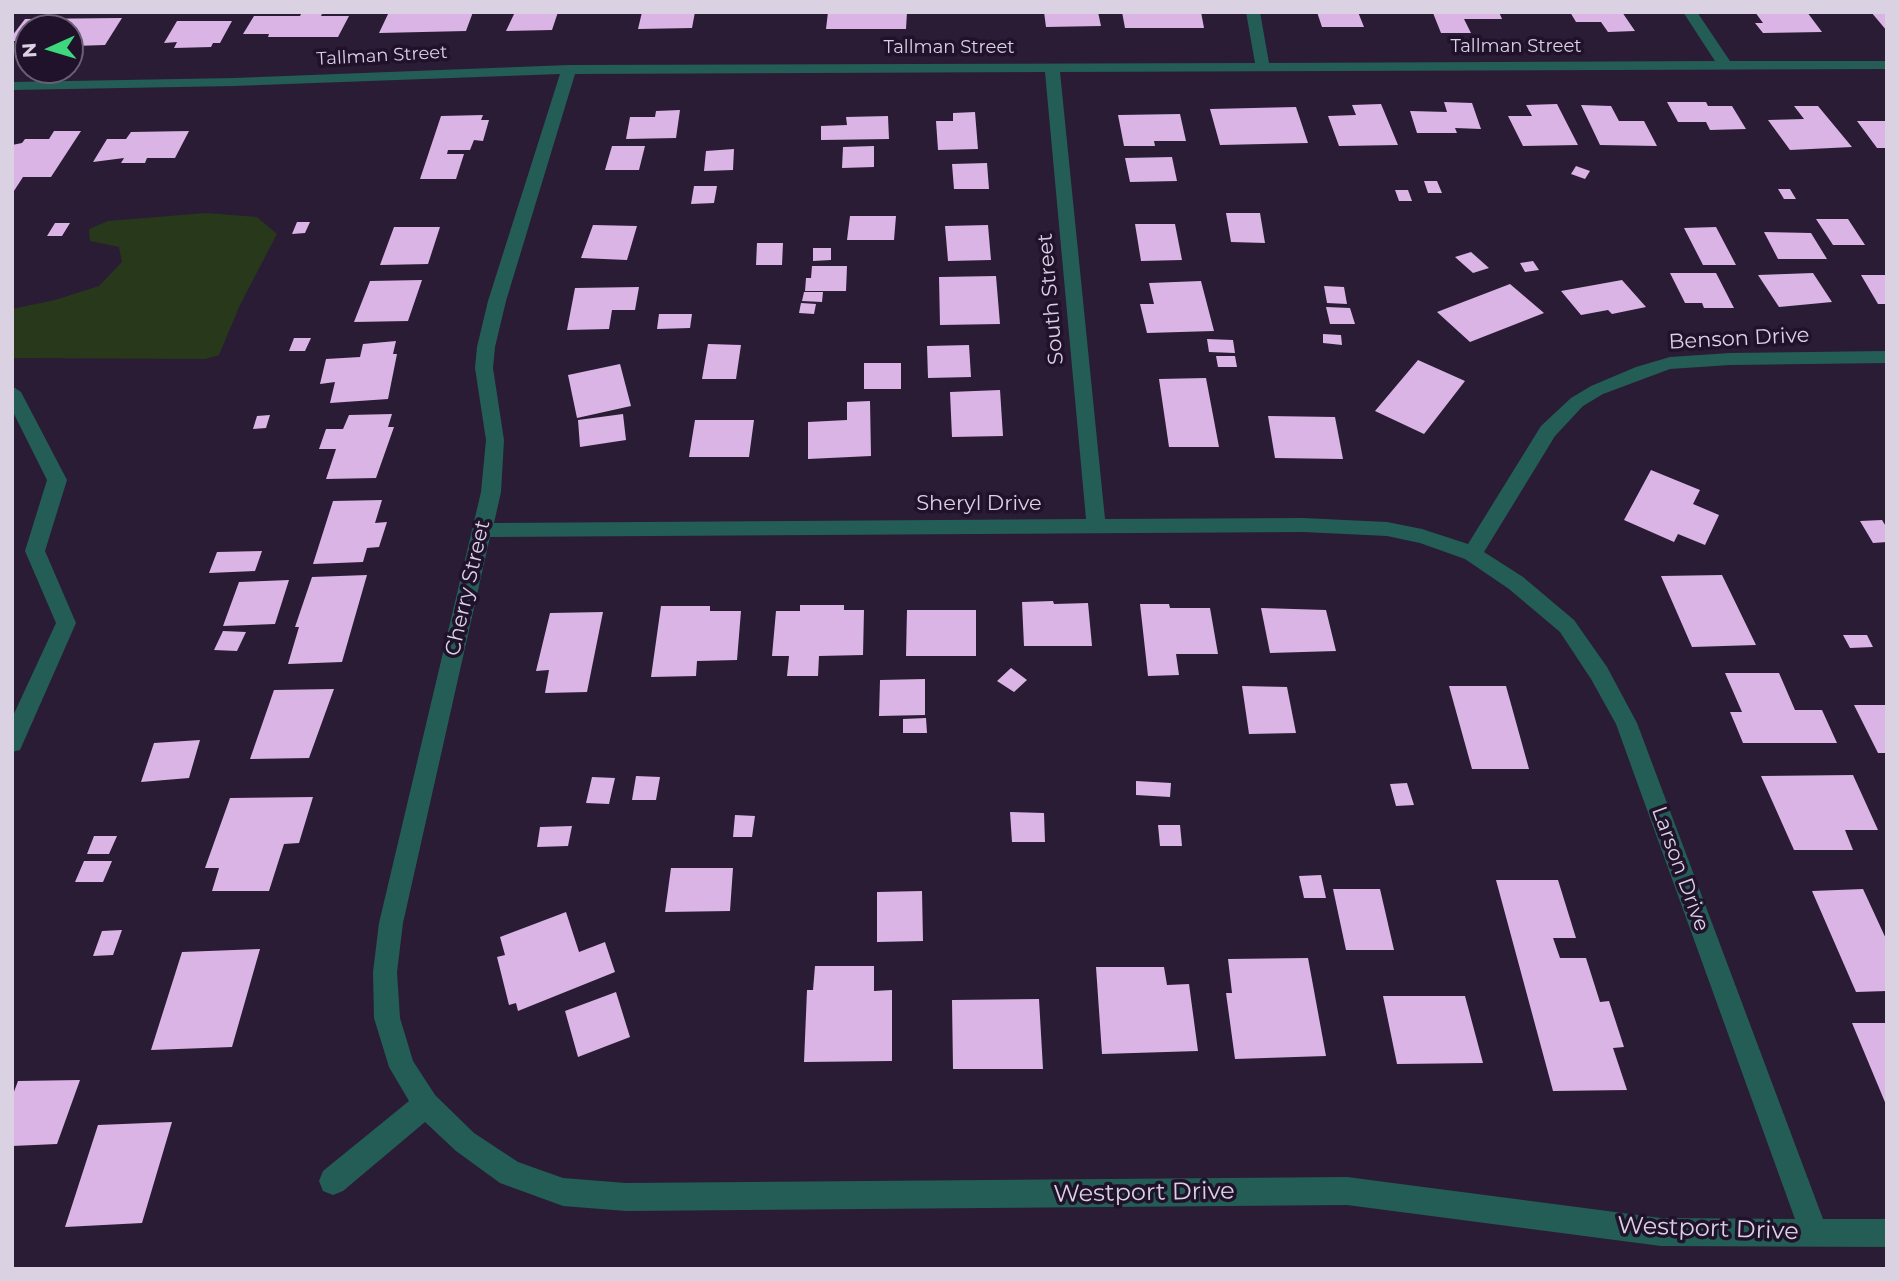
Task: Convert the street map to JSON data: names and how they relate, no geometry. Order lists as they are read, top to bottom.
{
  "streets": {
    "street": [
      "Tallman Street",
      "South Street",
      "Benson Drive",
      "Sheryl Drive",
      "Cherry Street",
      "Larson Drive",
      "Westport Drive"
    ]
  },
  "crossings": [
    ["Tallman Street", "South Street"],
    ["Tallman Street", "Cherry Street"],
    ["South Street", "Sheryl Drive"],
    ["Benson Drive", "Sheryl Drive"],
    ["Benson Drive", "Larson Drive"],
    ["Sheryl Drive", "Cherry Street"],
    ["Sheryl Drive", "Larson Drive"],
    ["Cherry Street", "Westport Drive"],
    ["Larson Drive", "Westport Drive"]
  ],
  "north": "left"
}
